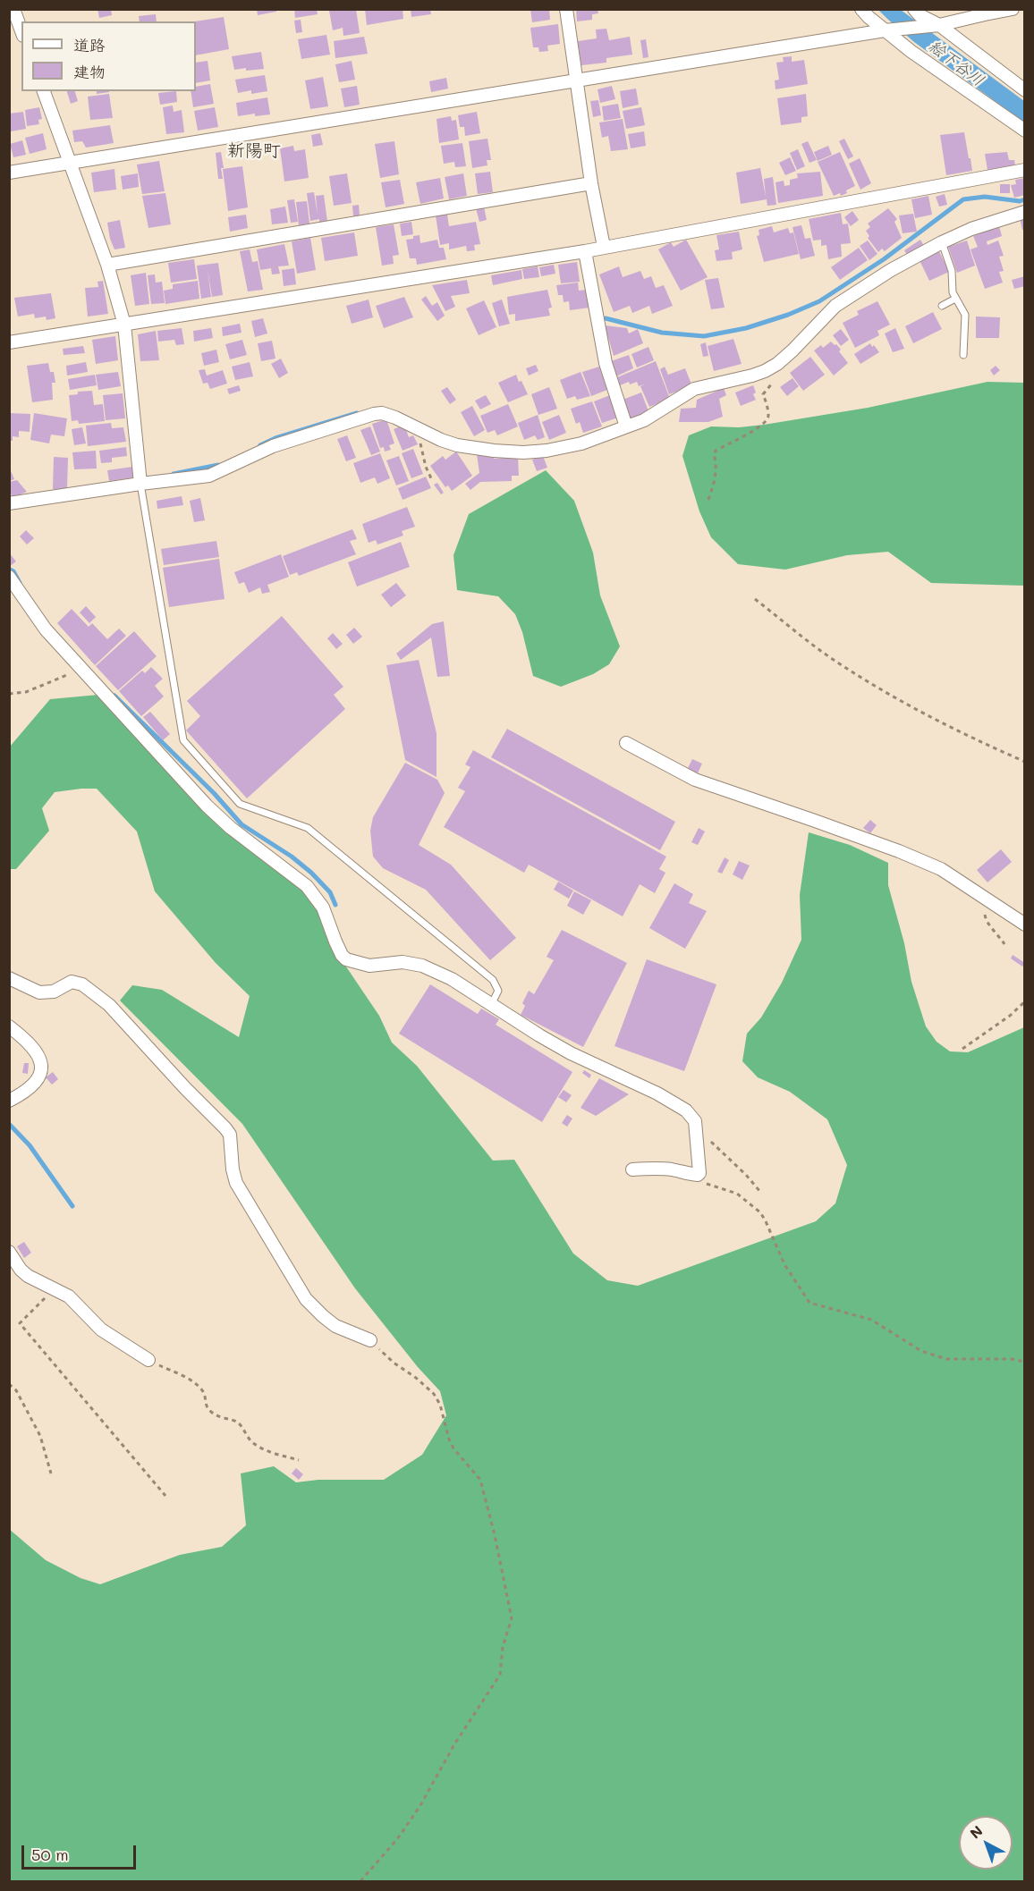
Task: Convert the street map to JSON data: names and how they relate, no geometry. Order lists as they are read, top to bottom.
{
  "districts": ["新陽町"],
  "water": ["絵下谷川"],
  "legend": ["道路", "建物"],
  "scale_bar": "50 m",
  "north": "top left"
}
